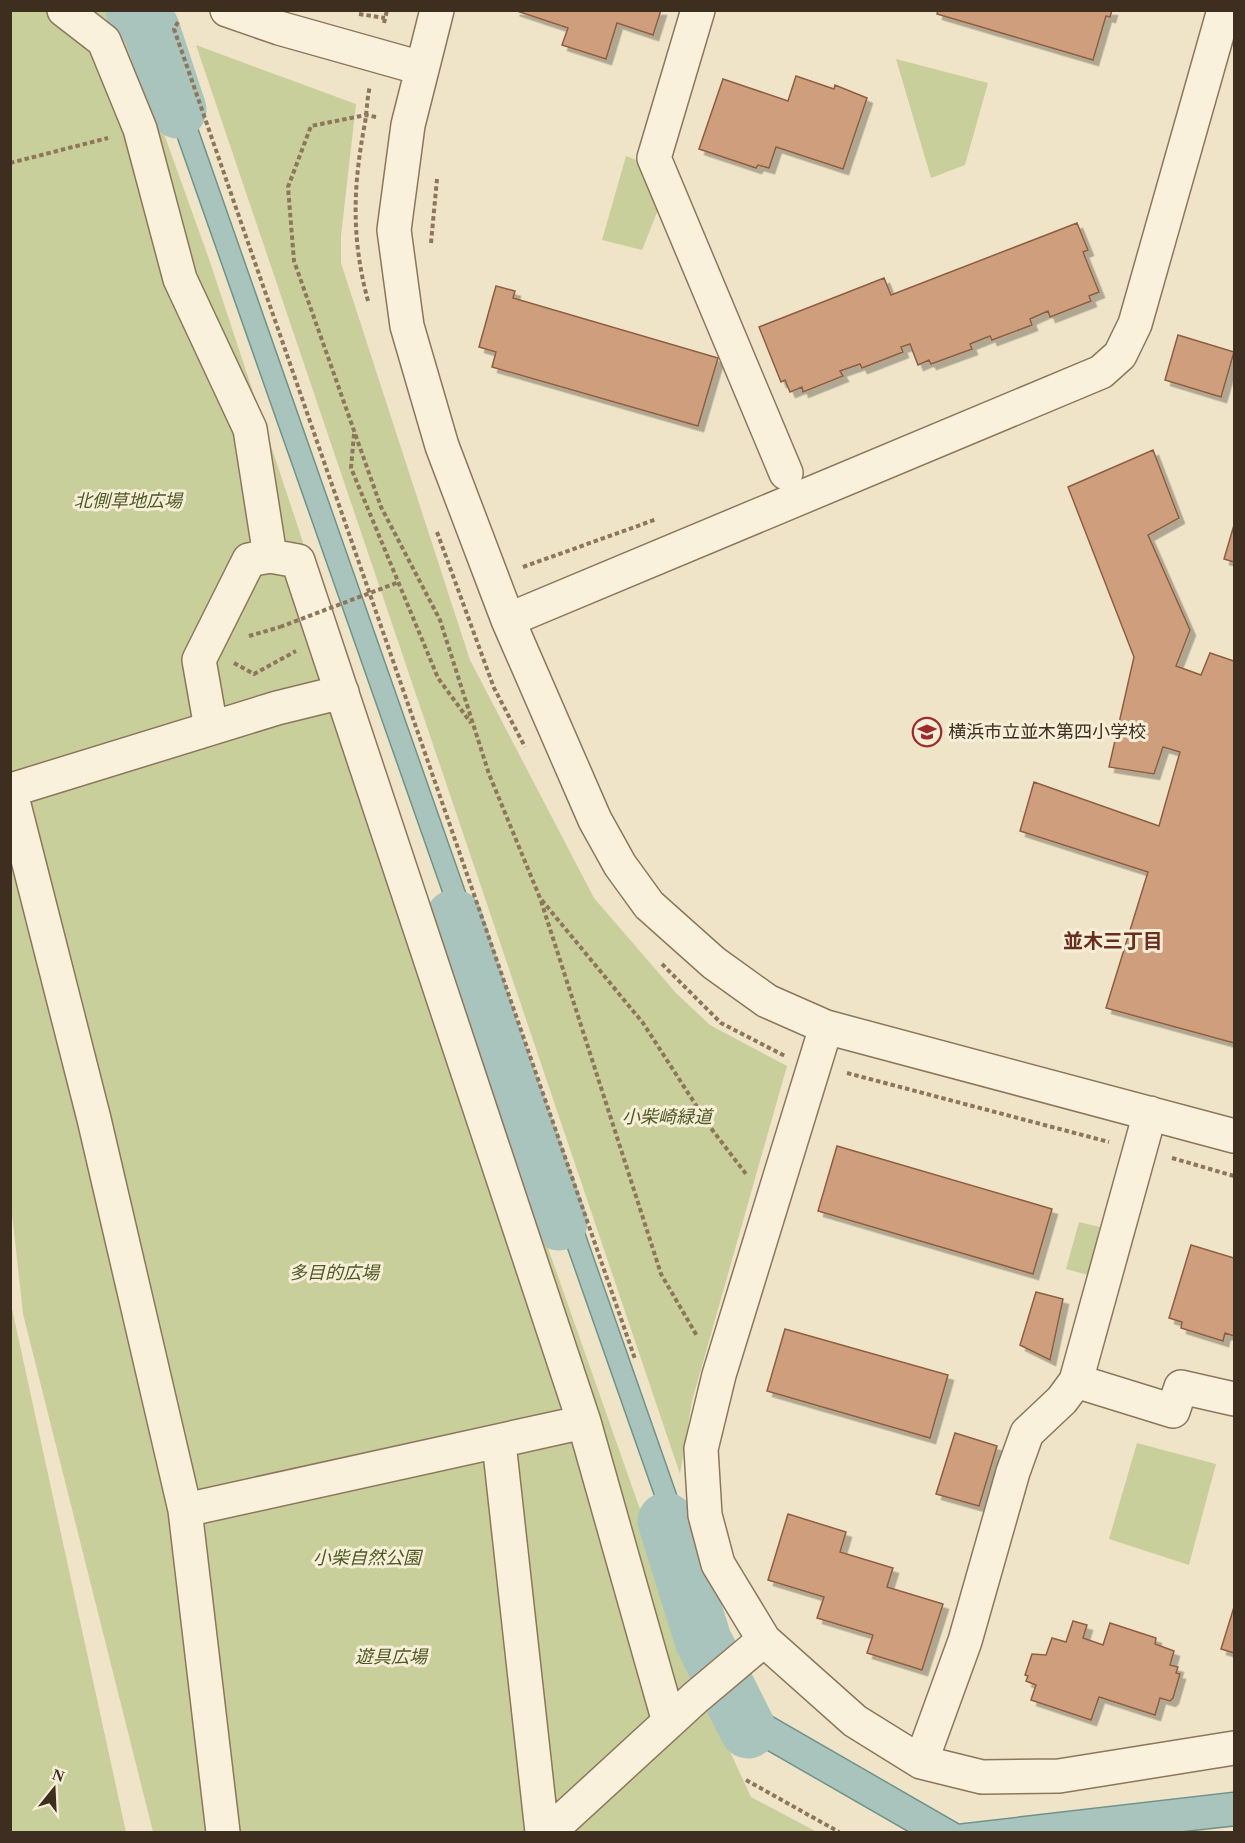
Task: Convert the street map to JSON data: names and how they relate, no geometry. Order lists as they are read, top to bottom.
{
  "districts": ["並木三丁目"],
  "parks": [
    "北側草地広場",
    "小柴崎緑道",
    "多目的広場",
    "小柴自然公園",
    "遊具広場"
  ],
  "places": {
    "school or university": ["横浜市立並木第四小学校"]
  },
  "north": "top"
}
